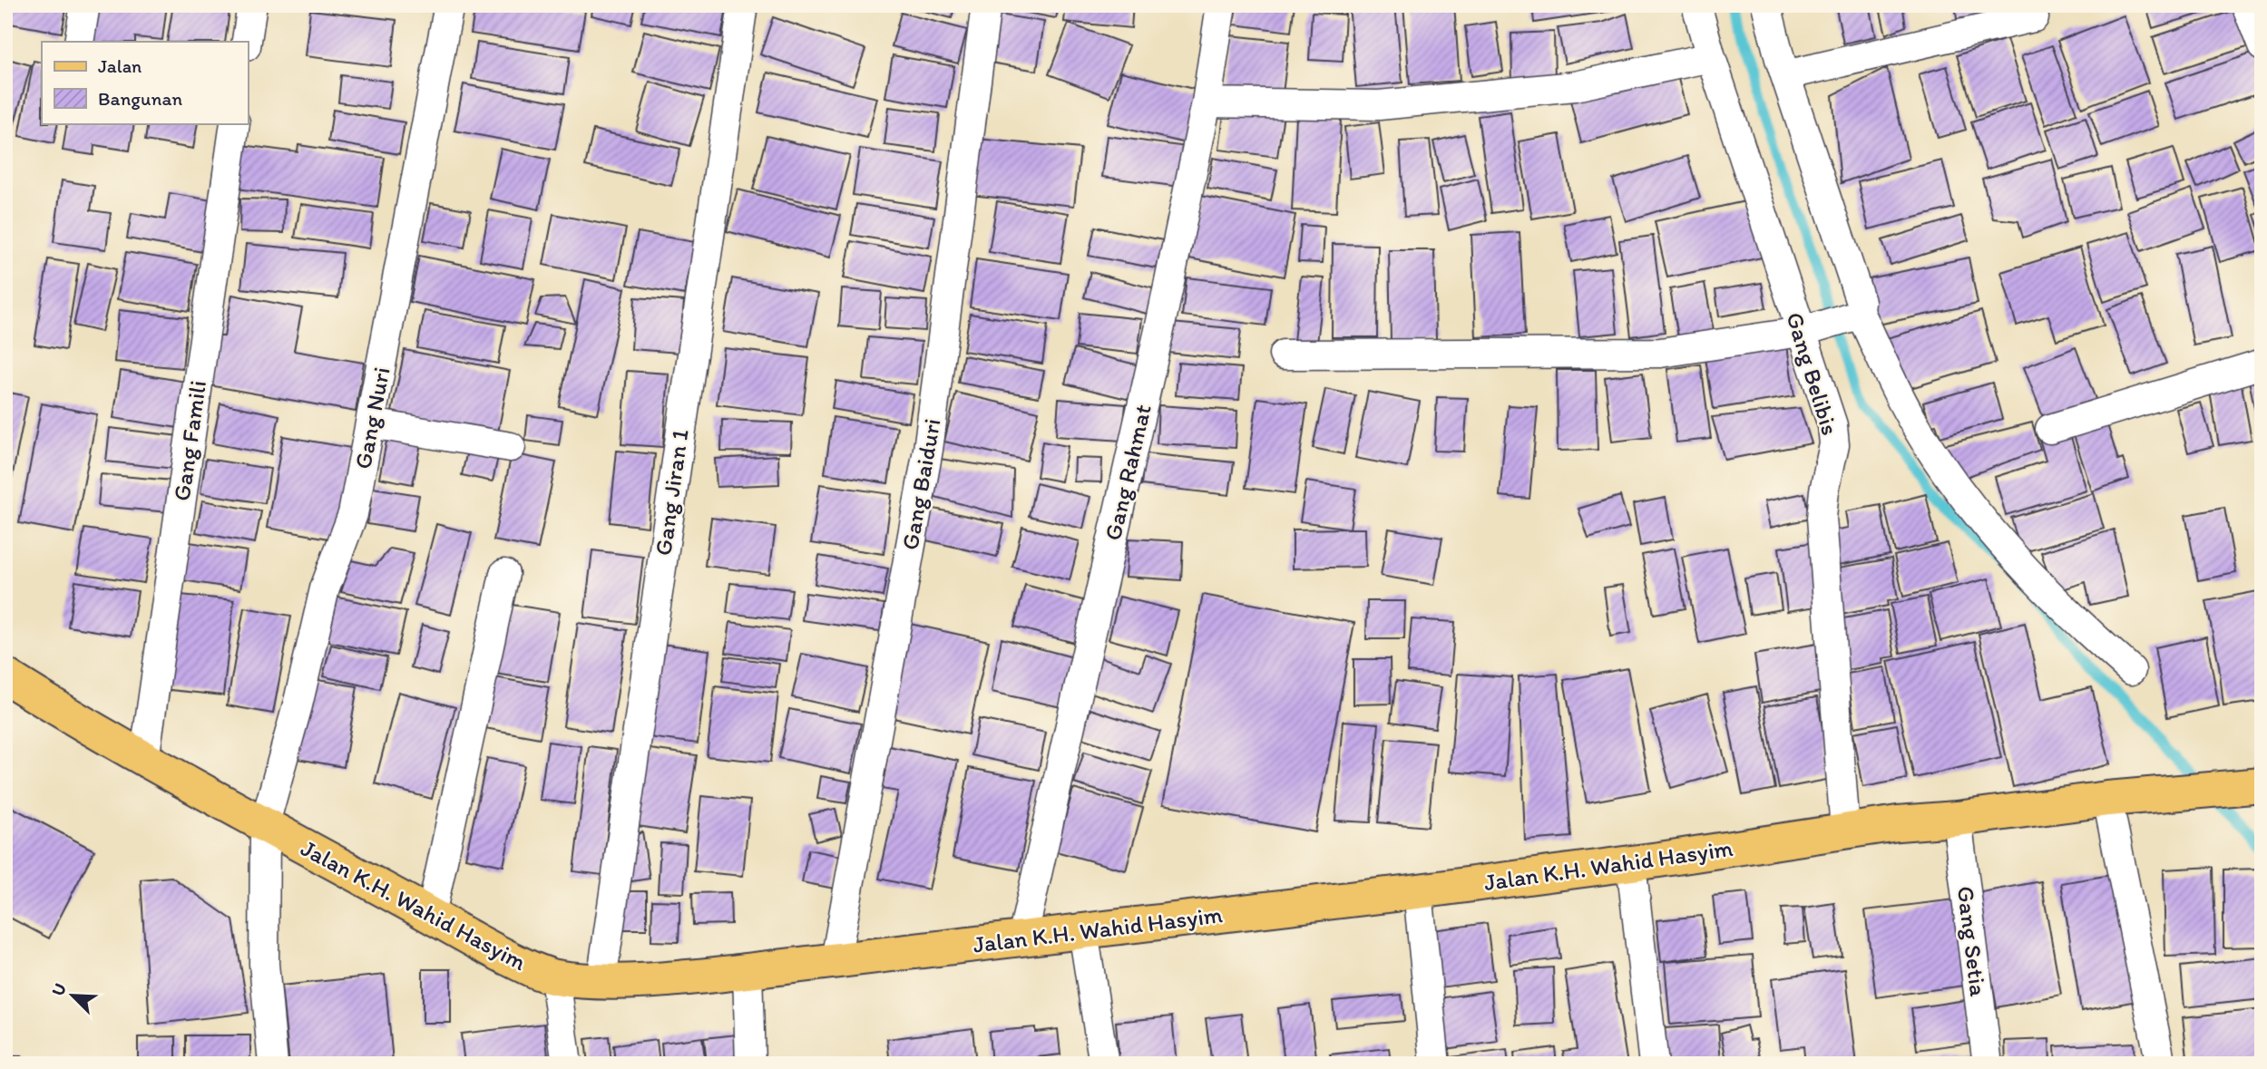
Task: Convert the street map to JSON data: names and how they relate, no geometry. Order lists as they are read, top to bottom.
{
  "streets": {
    "main road": ["Jalan K.H. Wahid Hasyim"],
    "street": [
      "Gang Belibis",
      "Gang Nuri",
      "Gang Famili",
      "Gang Rahmat",
      "Gang Baiduri",
      "Gang Jiran 1",
      "Gang Setia"
    ]
  },
  "crossings": [
    ["Gang Belibis", "Jalan K.H. Wahid Hasyim"],
    ["Gang Nuri", "Jalan K.H. Wahid Hasyim"],
    ["Gang Famili", "Jalan K.H. Wahid Hasyim"],
    ["Gang Rahmat", "Jalan K.H. Wahid Hasyim"],
    ["Gang Baiduri", "Jalan K.H. Wahid Hasyim"],
    ["Gang Jiran 1", "Jalan K.H. Wahid Hasyim"],
    ["Jalan K.H. Wahid Hasyim", "Gang Setia"]
  ],
  "legend": ["Jalan", "Bangunan"],
  "north": "top left"
}
